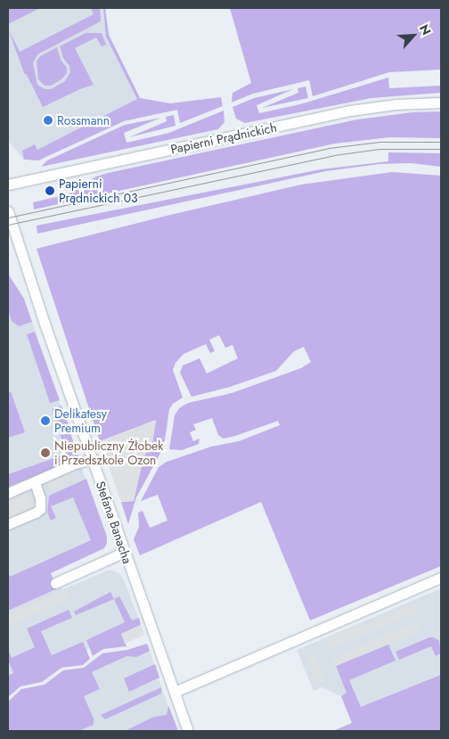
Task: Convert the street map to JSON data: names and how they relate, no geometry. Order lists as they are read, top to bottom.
{
  "streets": {
    "street": ["Papierni Prądnickich", "Stefana Banacha"]
  },
  "places": [
    "Rossmann",
    "Papierni Prądnickich 03",
    "Delikatesy Premium",
    "Niepubliczny Żłobek i Przedszkole Ozon"
  ],
  "north": "top right"
}
